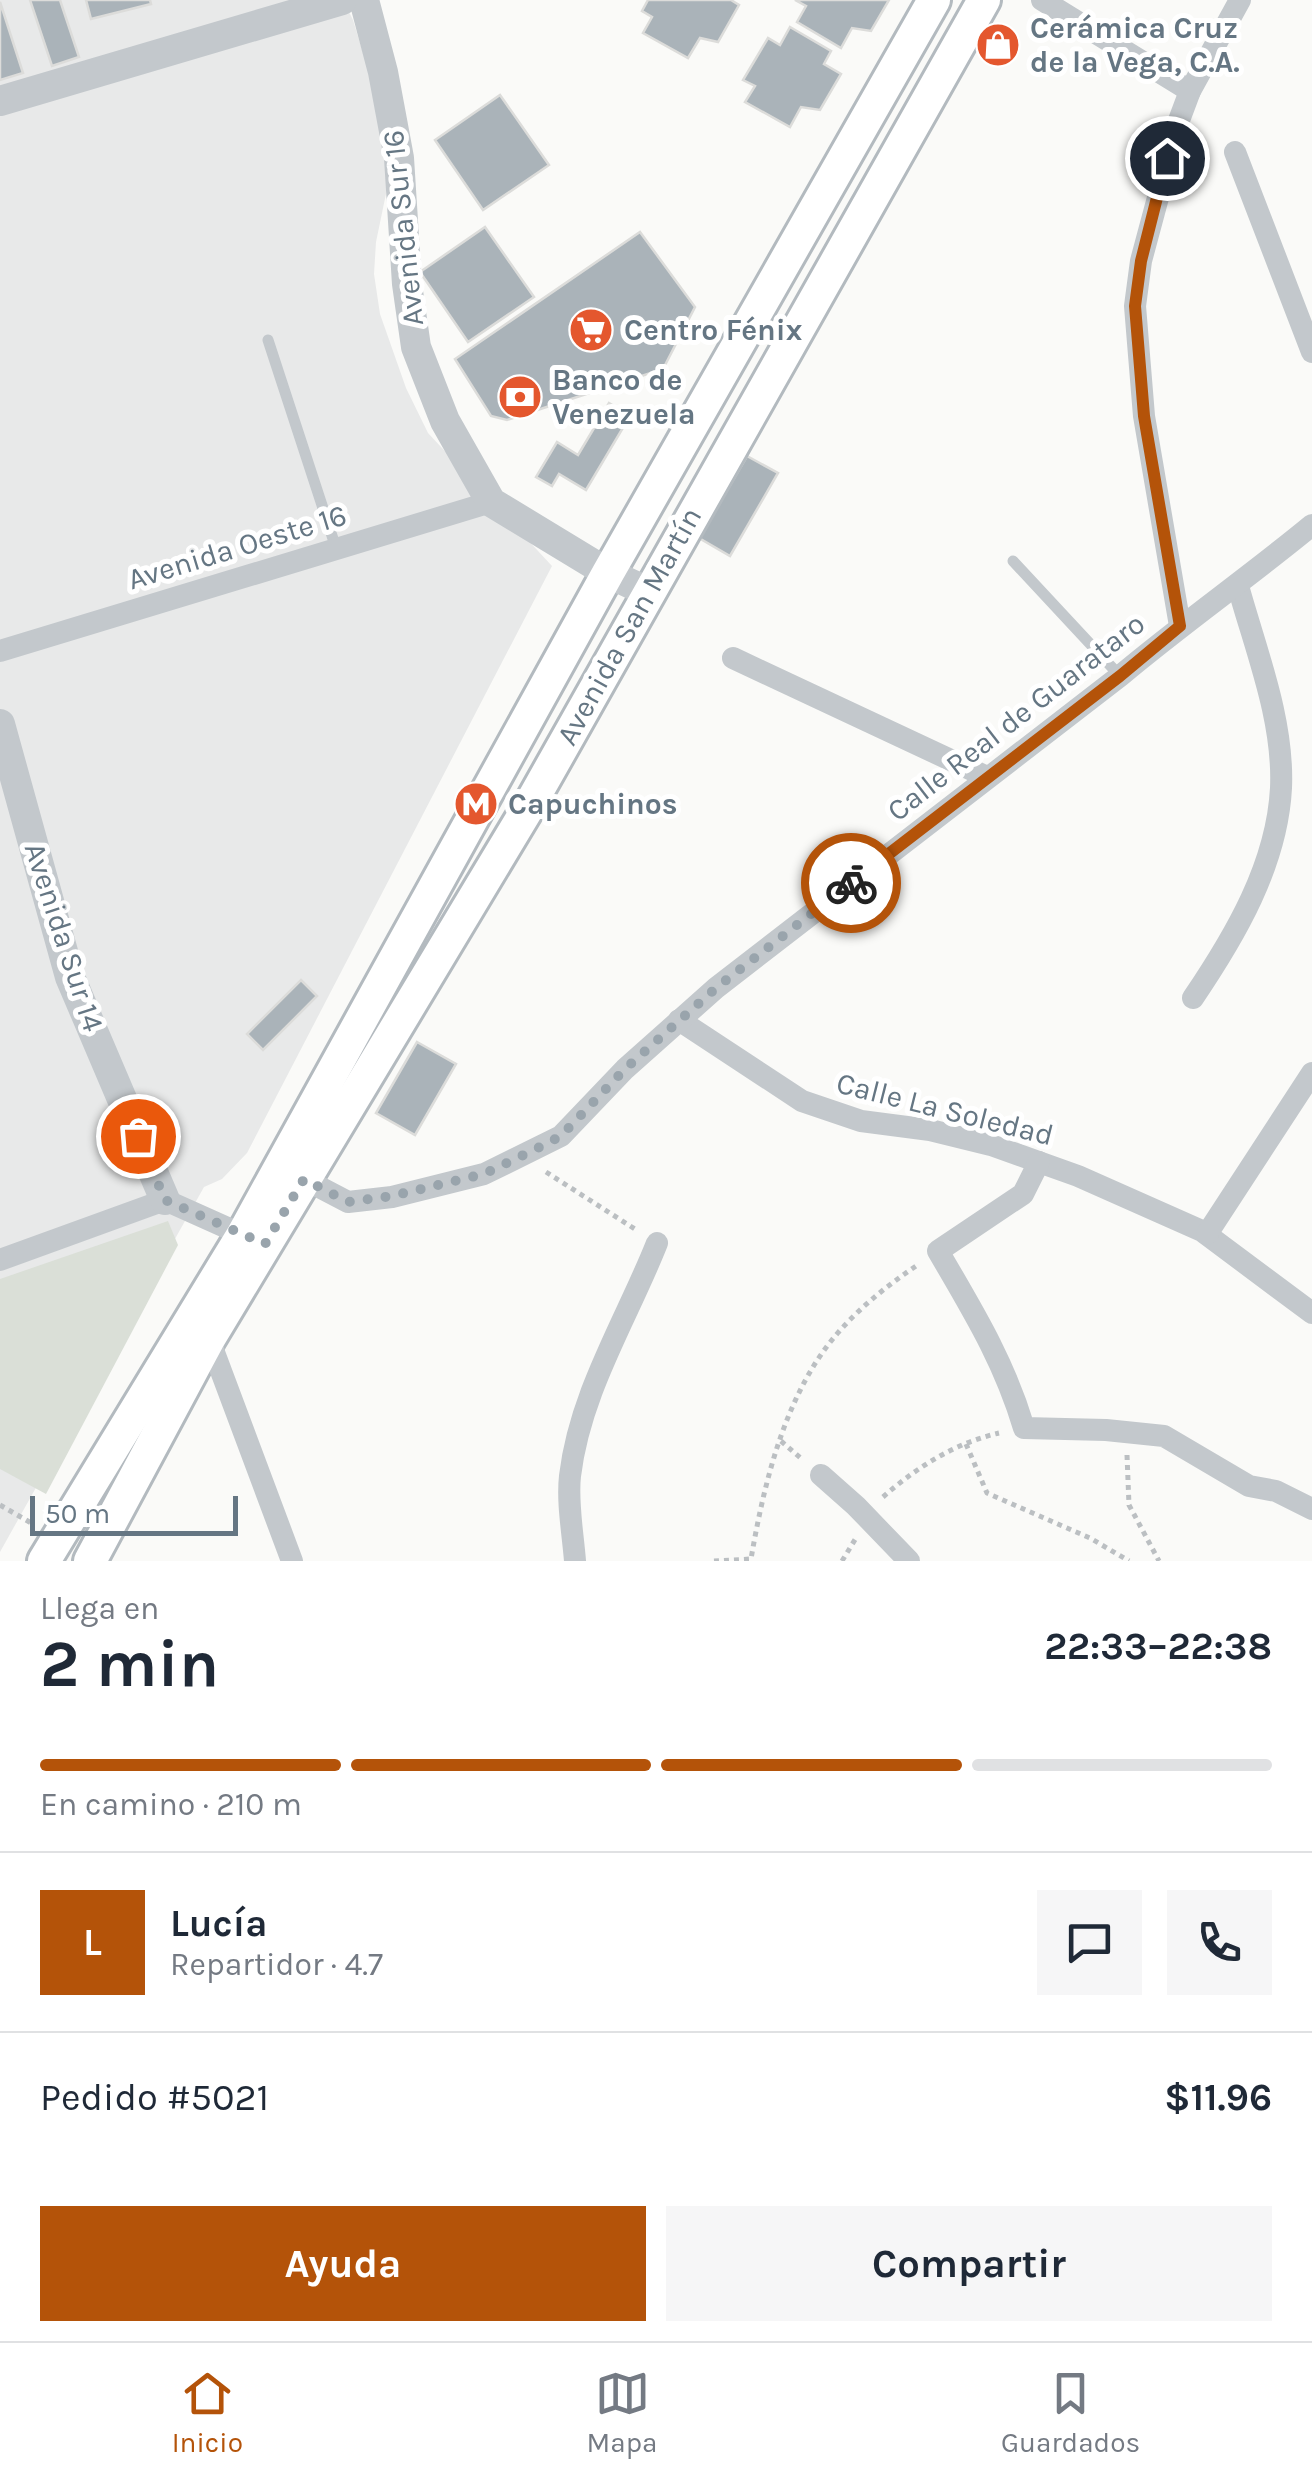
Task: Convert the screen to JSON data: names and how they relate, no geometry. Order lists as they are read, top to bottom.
{
  "streets": {
    "main road": ["Avenida San Martín"],
    "street": [
      "Avenida Sur 16",
      "Avenida Oeste 16",
      "Calle Real de Guarataro",
      "Avenida Sur 14",
      "Calle La Soledad"
    ]
  },
  "crossings": [
    ["Avenida Sur 16", "Avenida Oeste 16"],
    ["Avenida San Martín", "Calle Real de Guarataro"],
    ["Calle Real de Guarataro", "Calle La Soledad"]
  ],
  "places": {
    "shop": ["Cerámica Cruz de la Vega, C.A."],
    "supermarket": ["Centro Fénix"],
    "bank": ["Banco de Venezuela"],
    "metro station": ["Capuchinos"]
  },
  "scale_bar": "50 m",
  "page": {
    "scale": "50 m",
    "heading": ["2 min", "Llega en", "22:33–22:38"],
    "panel": [
      "Lucía",
      "Repartidor · 4.7",
      "Pedido #5021",
      "$11.96"
    ],
    "bar": "En camino · 210 m",
    "round": "L",
    "buttons": ["Ayuda", "Compartir"],
    "tabs": ["Inicio", "Mapa", "Guardados"]
  }
}
